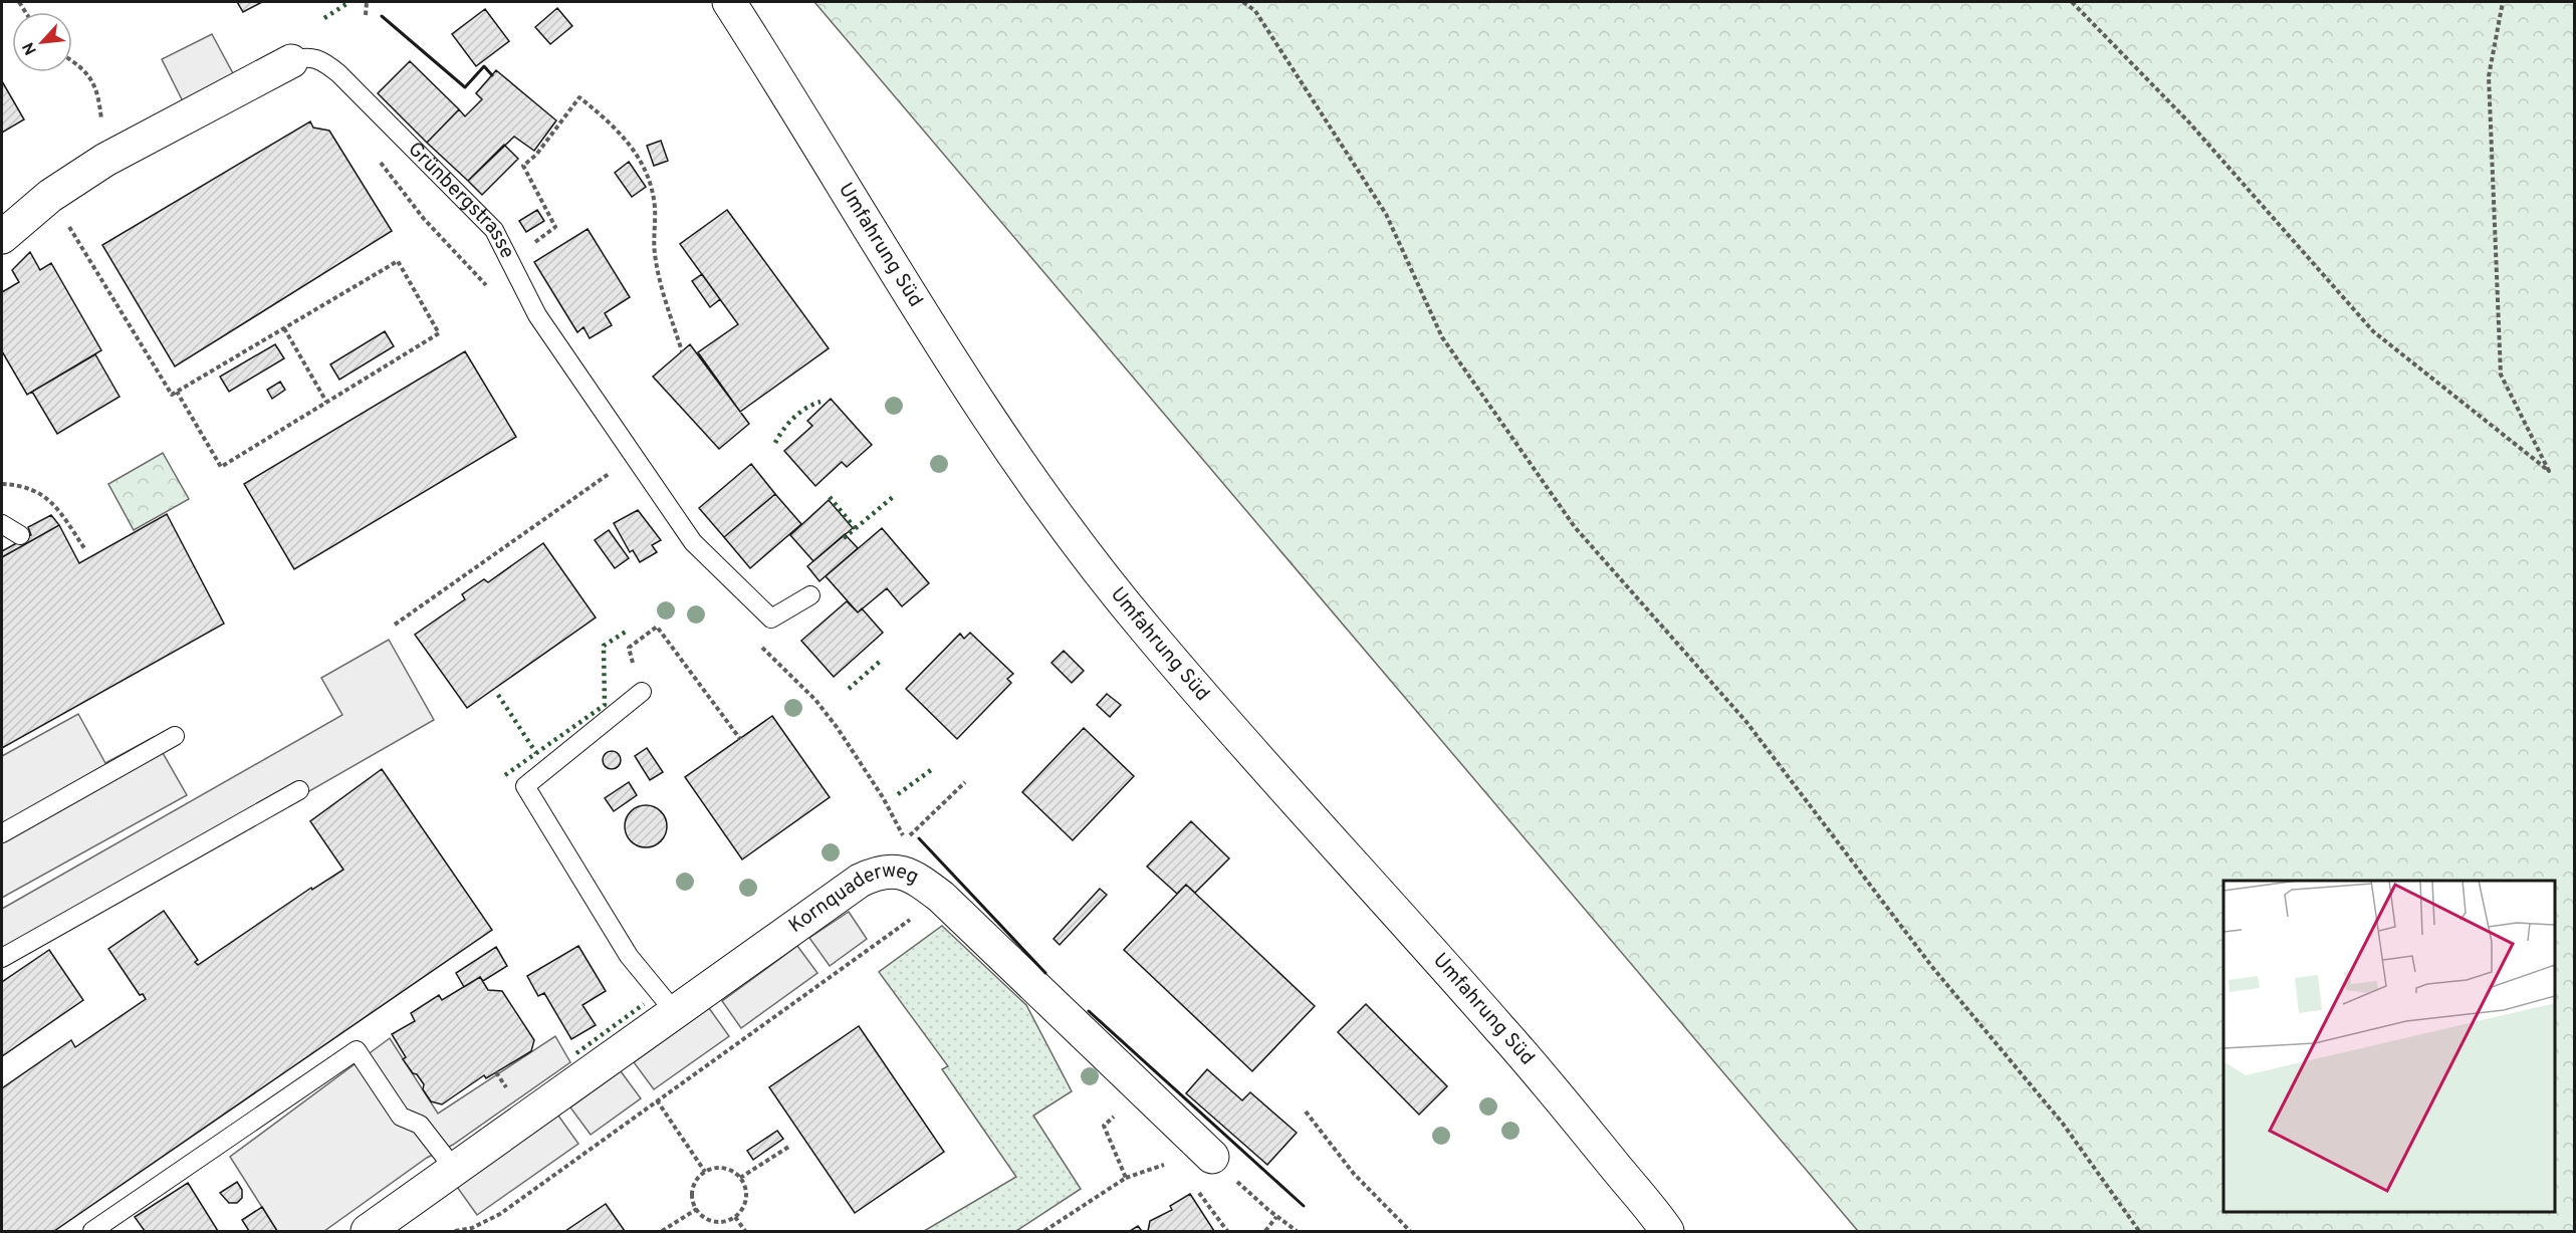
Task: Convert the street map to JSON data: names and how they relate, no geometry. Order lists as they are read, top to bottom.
{
  "streets": {
    "main road": ["Grünbergstrasse", "Umfahrung Süd", "Kornquaderweg"]
  },
  "north": "bottom left"
}
